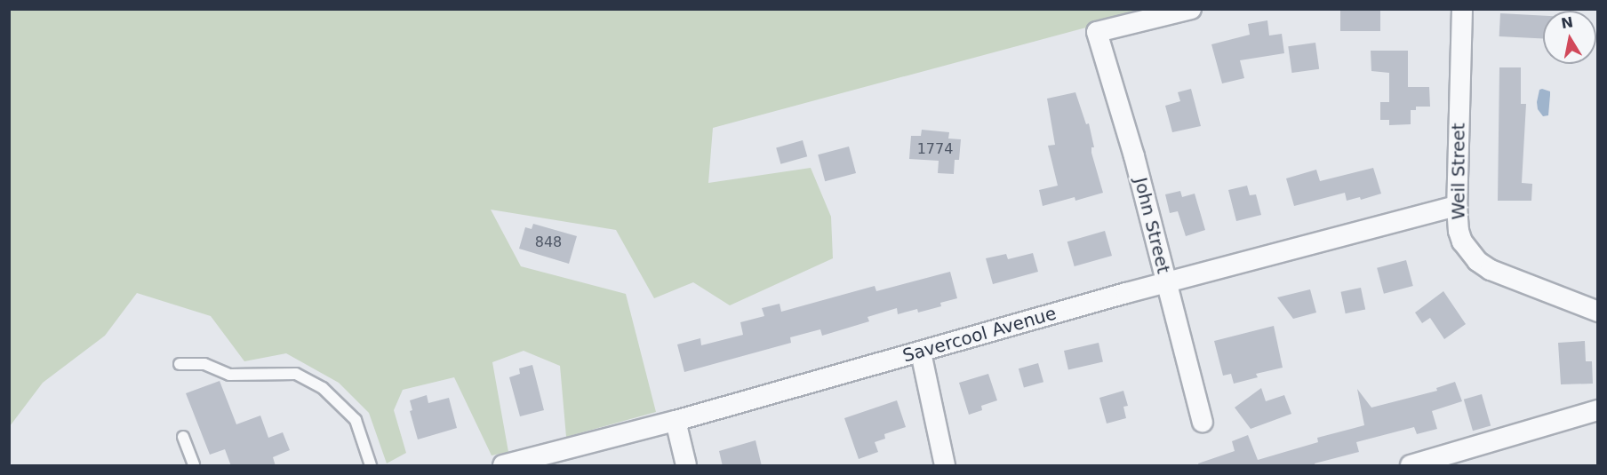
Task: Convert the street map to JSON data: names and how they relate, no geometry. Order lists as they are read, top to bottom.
{
  "streets": {
    "street": ["Weil Street", "John Street", "Savercool Avenue"]
  },
  "crossings": [
    ["Weil Street", "Savercool Avenue"],
    ["John Street", "Savercool Avenue"]
  ],
  "house_numbers": ["1774", "848"],
  "north": "top"
}
